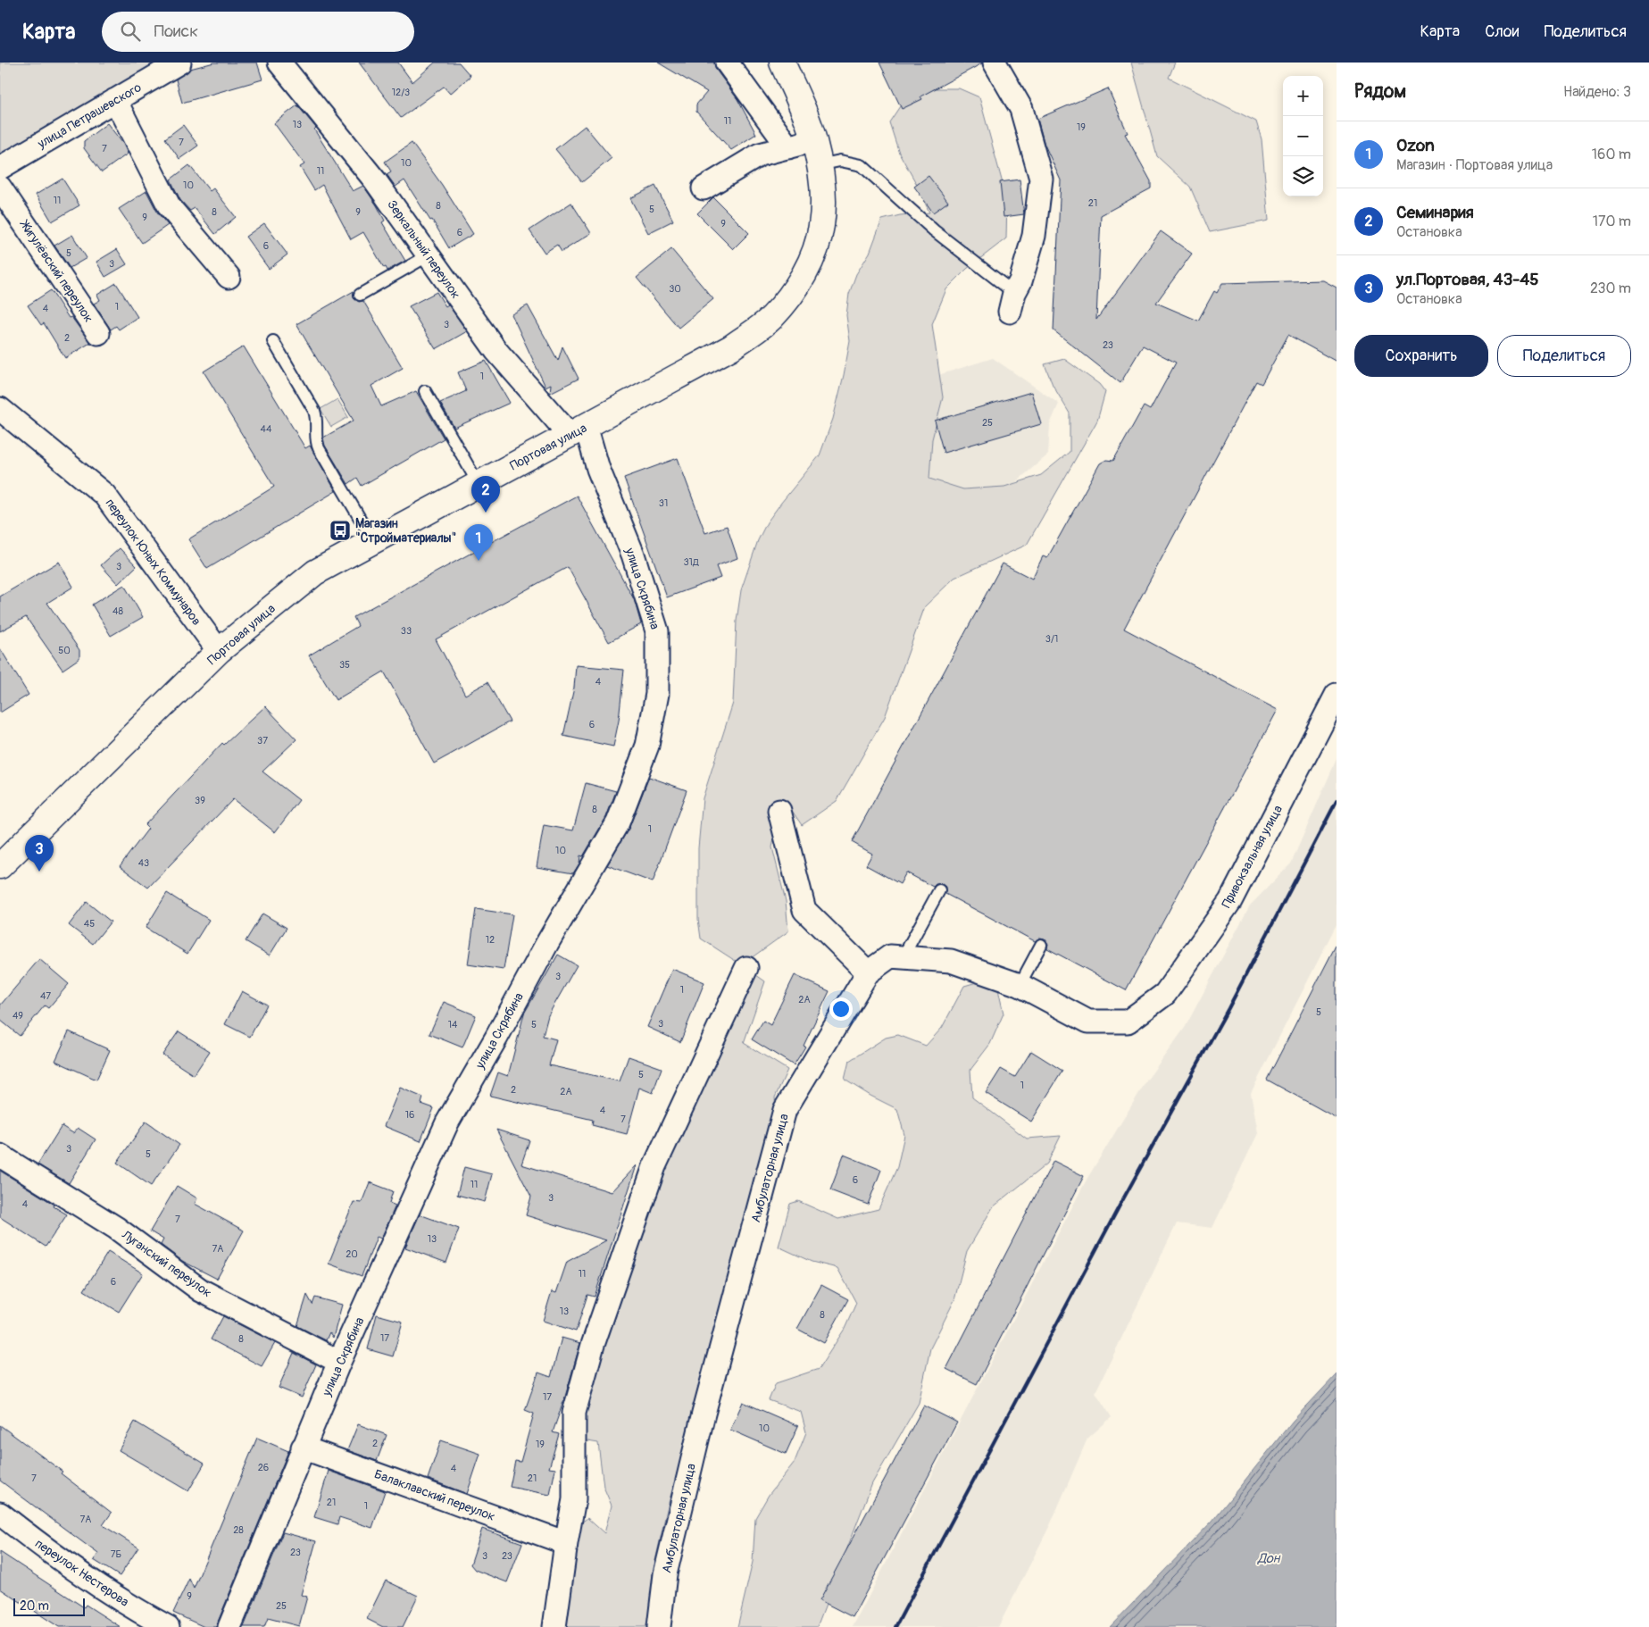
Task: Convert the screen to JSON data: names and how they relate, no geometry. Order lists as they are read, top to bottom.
{
  "streets": {
    "main road": ["Портовая улица"],
    "street": [
      "улица Петрашевского",
      "Зеркальный переулок",
      "Жигулёвский переулок",
      "переулок Юных Коммунаров",
      "улица Скрябина",
      "Привокзальная улица",
      "Амбулаторная улица",
      "Луганский переулок",
      "Балаклавский переулок",
      "переулок Нестерова"
    ]
  },
  "crossings": [
    ["Зеркальный переулок", "Портовая улица"],
    ["Зеркальный переулок", "улица Скрябина"],
    ["Портовая улица", "переулок Юных Коммунаров"],
    ["Портовая улица", "улица Скрябина"],
    ["улица Скрябина", "Луганский переулок"],
    ["улица Скрябина", "Балаклавский переулок"],
    ["Привокзальная улица", "Амбулаторная улица"]
  ],
  "water": ["Дон"],
  "places": {
    "bus stop": ["Магазин \"Стройматериалы\""]
  },
  "house_numbers": [
    "12/3",
    "11",
    "13",
    "19",
    "7",
    "7",
    "10",
    "11",
    "10",
    "11",
    "21",
    "8",
    "5",
    "8",
    "9",
    "9",
    "9",
    "6",
    "6",
    "5",
    "3",
    "30",
    "1",
    "4",
    "3",
    "2",
    "23",
    "1",
    "25",
    "44",
    "31",
    "31Д",
    "3",
    "48",
    "33",
    "3/1",
    "50",
    "35",
    "4",
    "6",
    "37",
    "39",
    "8",
    "1",
    "10",
    "43",
    "45",
    "12",
    "3",
    "1",
    "47",
    "2А",
    "5",
    "49",
    "3",
    "14",
    "5",
    "5",
    "1",
    "2",
    "2А",
    "4",
    "16",
    "7",
    "3",
    "5",
    "6",
    "11",
    "3",
    "4",
    "7",
    "13",
    "7А",
    "20",
    "11",
    "6",
    "13",
    "8",
    "17",
    "8",
    "17",
    "10",
    "2",
    "19",
    "26",
    "4",
    "7",
    "21",
    "21",
    "1",
    "7А",
    "28",
    "23",
    "7Б",
    "3",
    "23",
    "9",
    "25"
  ],
  "scale_bar": "20 m",
  "page": {
    "header": "Карта",
    "search": "Поиск",
    "nav": ["Карта", "Слои", "Поделиться"],
    "heading": ["Рядом", "Найдено: 3"],
    "map_buttons": ["+", "−"],
    "list": [
      {
        "mark": "1",
        "name": "Ozon",
        "note": "Магазин · Портовая улица",
        "value": "160 m"
      },
      {
        "mark": "2",
        "name": "Семинария",
        "note": "Остановка",
        "value": "170 m"
      },
      {
        "mark": "3",
        "name": "ул.Портовая, 43-45",
        "note": "Остановка",
        "value": "230 m"
      }
    ],
    "buttons": ["Сохранить", "Поделиться"],
    "pins": ["2", "1", "3"],
    "scale": "20 m"
  }
}
